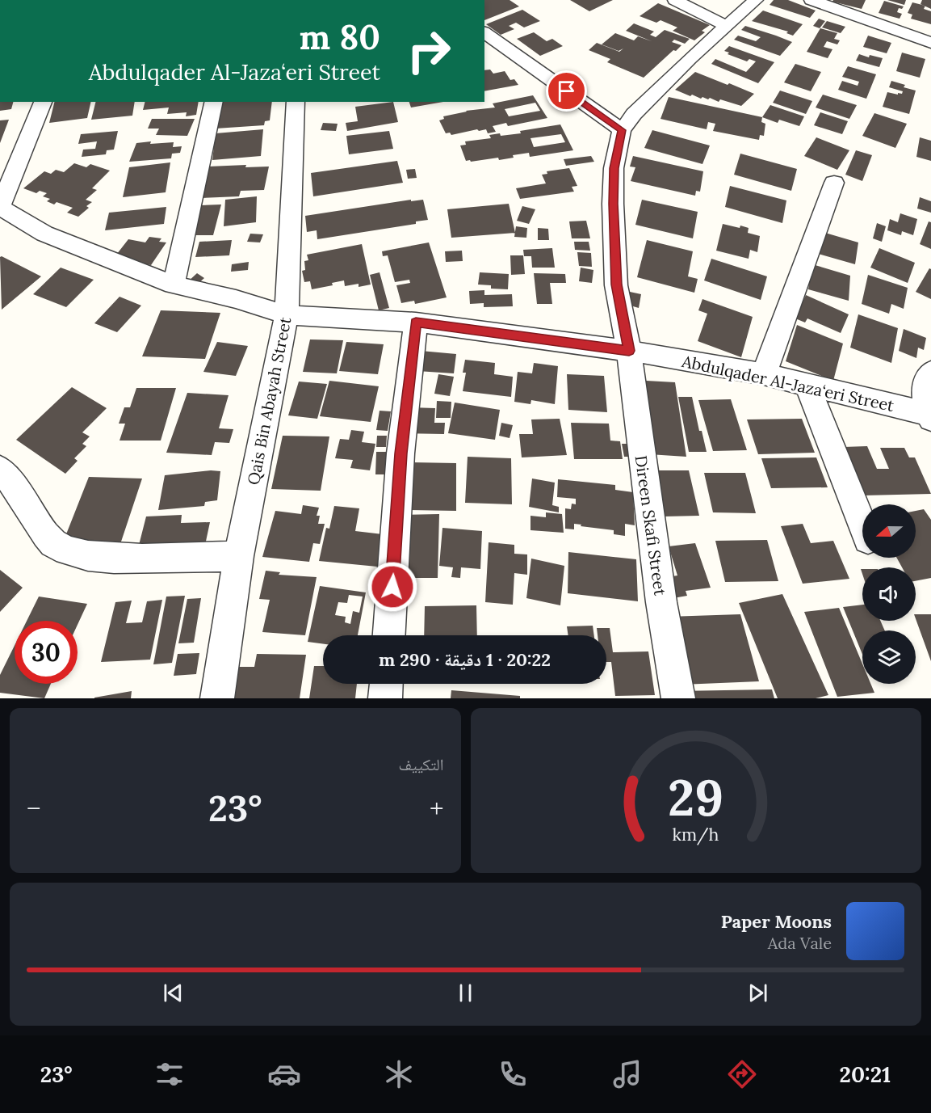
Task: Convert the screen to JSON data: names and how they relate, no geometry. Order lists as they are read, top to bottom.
{
  "streets": {
    "street": ["Abdulqader Al-Jaza‘eri Street", "Qais Bin Abayah Street", "Direen Skafi Street"]
  },
  "crossings": [
    ["Abdulqader Al-Jaza‘eri Street", "Qais Bin Abayah Street"],
    ["Abdulqader Al-Jaza‘eri Street", "Direen Skafi Street"]
  ],
  "north": "left",
  "page": {
    "turn": ["80 m", "Abdulqader Al-Jaza‘eri Street"],
    "limit": "30",
    "trip": "20:22 · 1 دقيقة · 290 m",
    "tile": "التكييف",
    "heat": ["−", "23°", "+"],
    "song": ["Paper Moons", "Ada Vale"],
    "tabs": ["20:21", "23°"],
    "gauge": ["29", "km/h"]
  }
}
